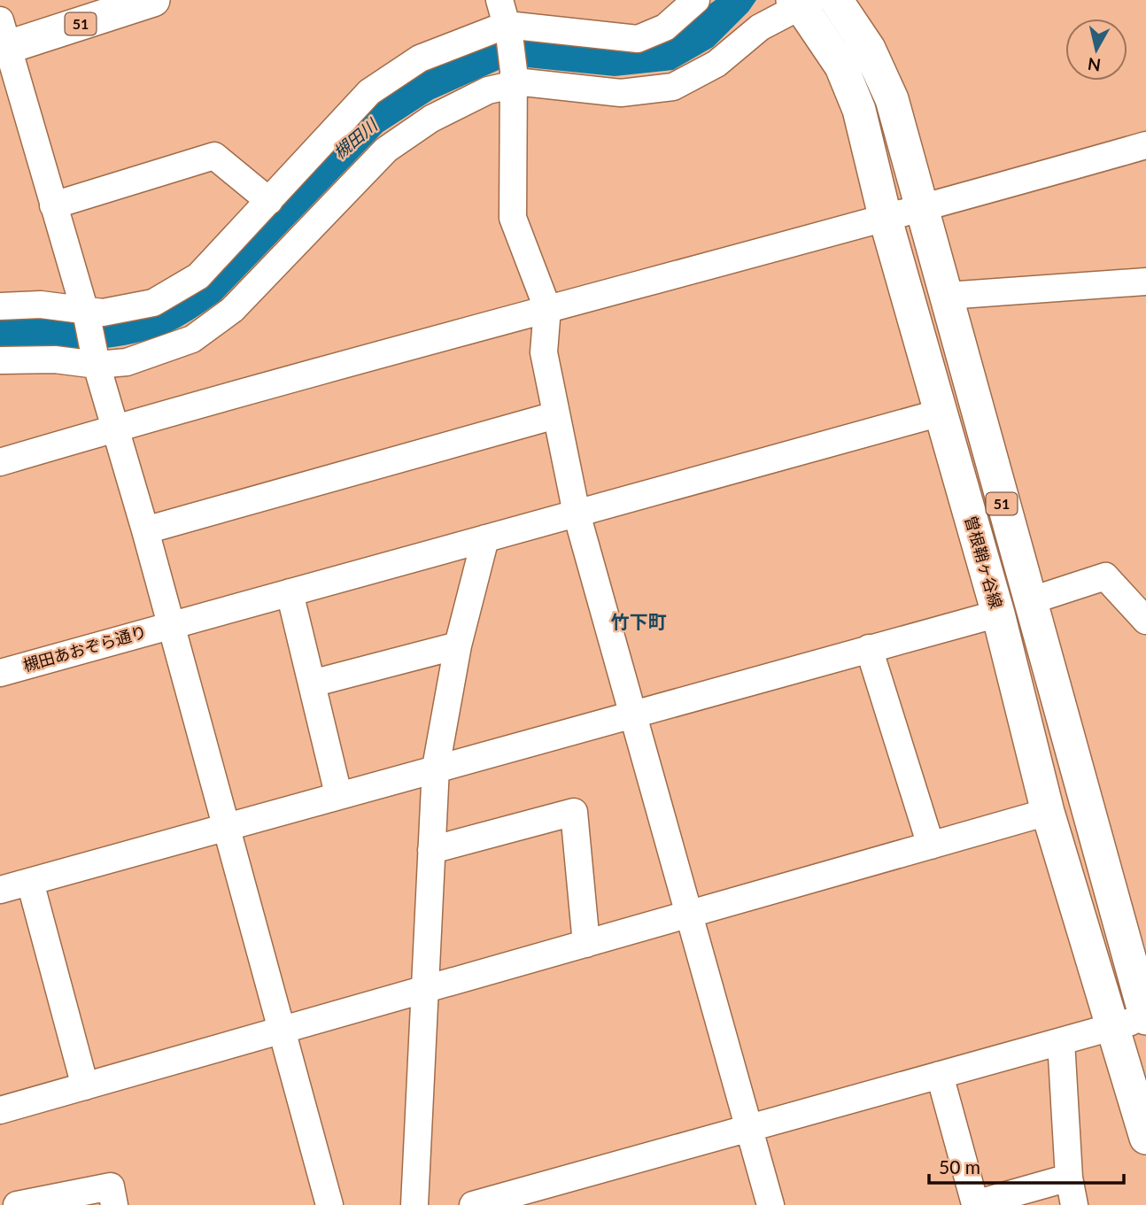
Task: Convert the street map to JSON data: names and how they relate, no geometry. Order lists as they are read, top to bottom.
{
  "streets": {
    "main road": ["51", "曽根鞘ヶ谷線"],
    "street": ["槻田あおぞら通り"]
  },
  "crossings": [
    ["曽根鞘ヶ谷線", "槻田あおぞら通り"]
  ],
  "districts": ["竹下町"],
  "water": ["槻田川"],
  "scale_bar": "50 m",
  "north": "bottom"
}
